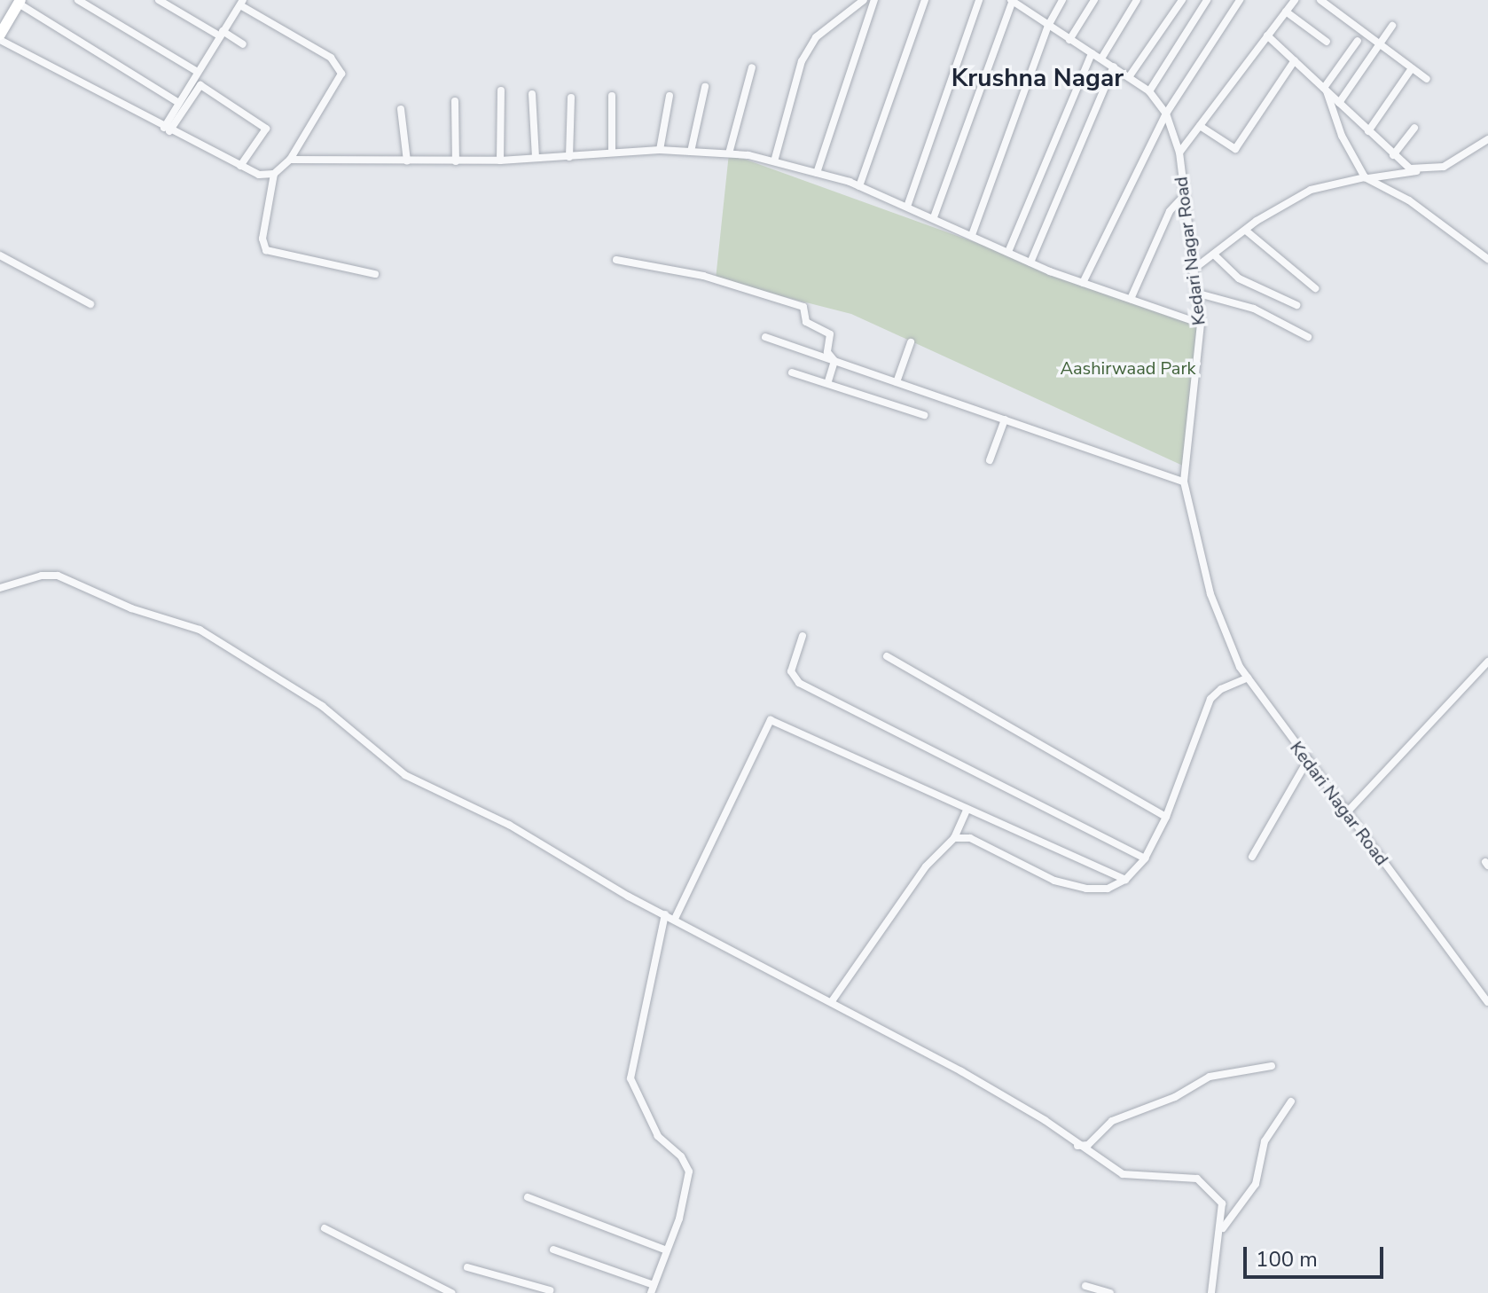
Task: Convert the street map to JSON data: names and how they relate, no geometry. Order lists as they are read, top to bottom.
{
  "streets": {
    "street": ["Kedari Nagar Road"]
  },
  "districts": ["Krushna Nagar"],
  "parks": ["Aashirwaad Park"],
  "scale_bar": "100 m"
}
